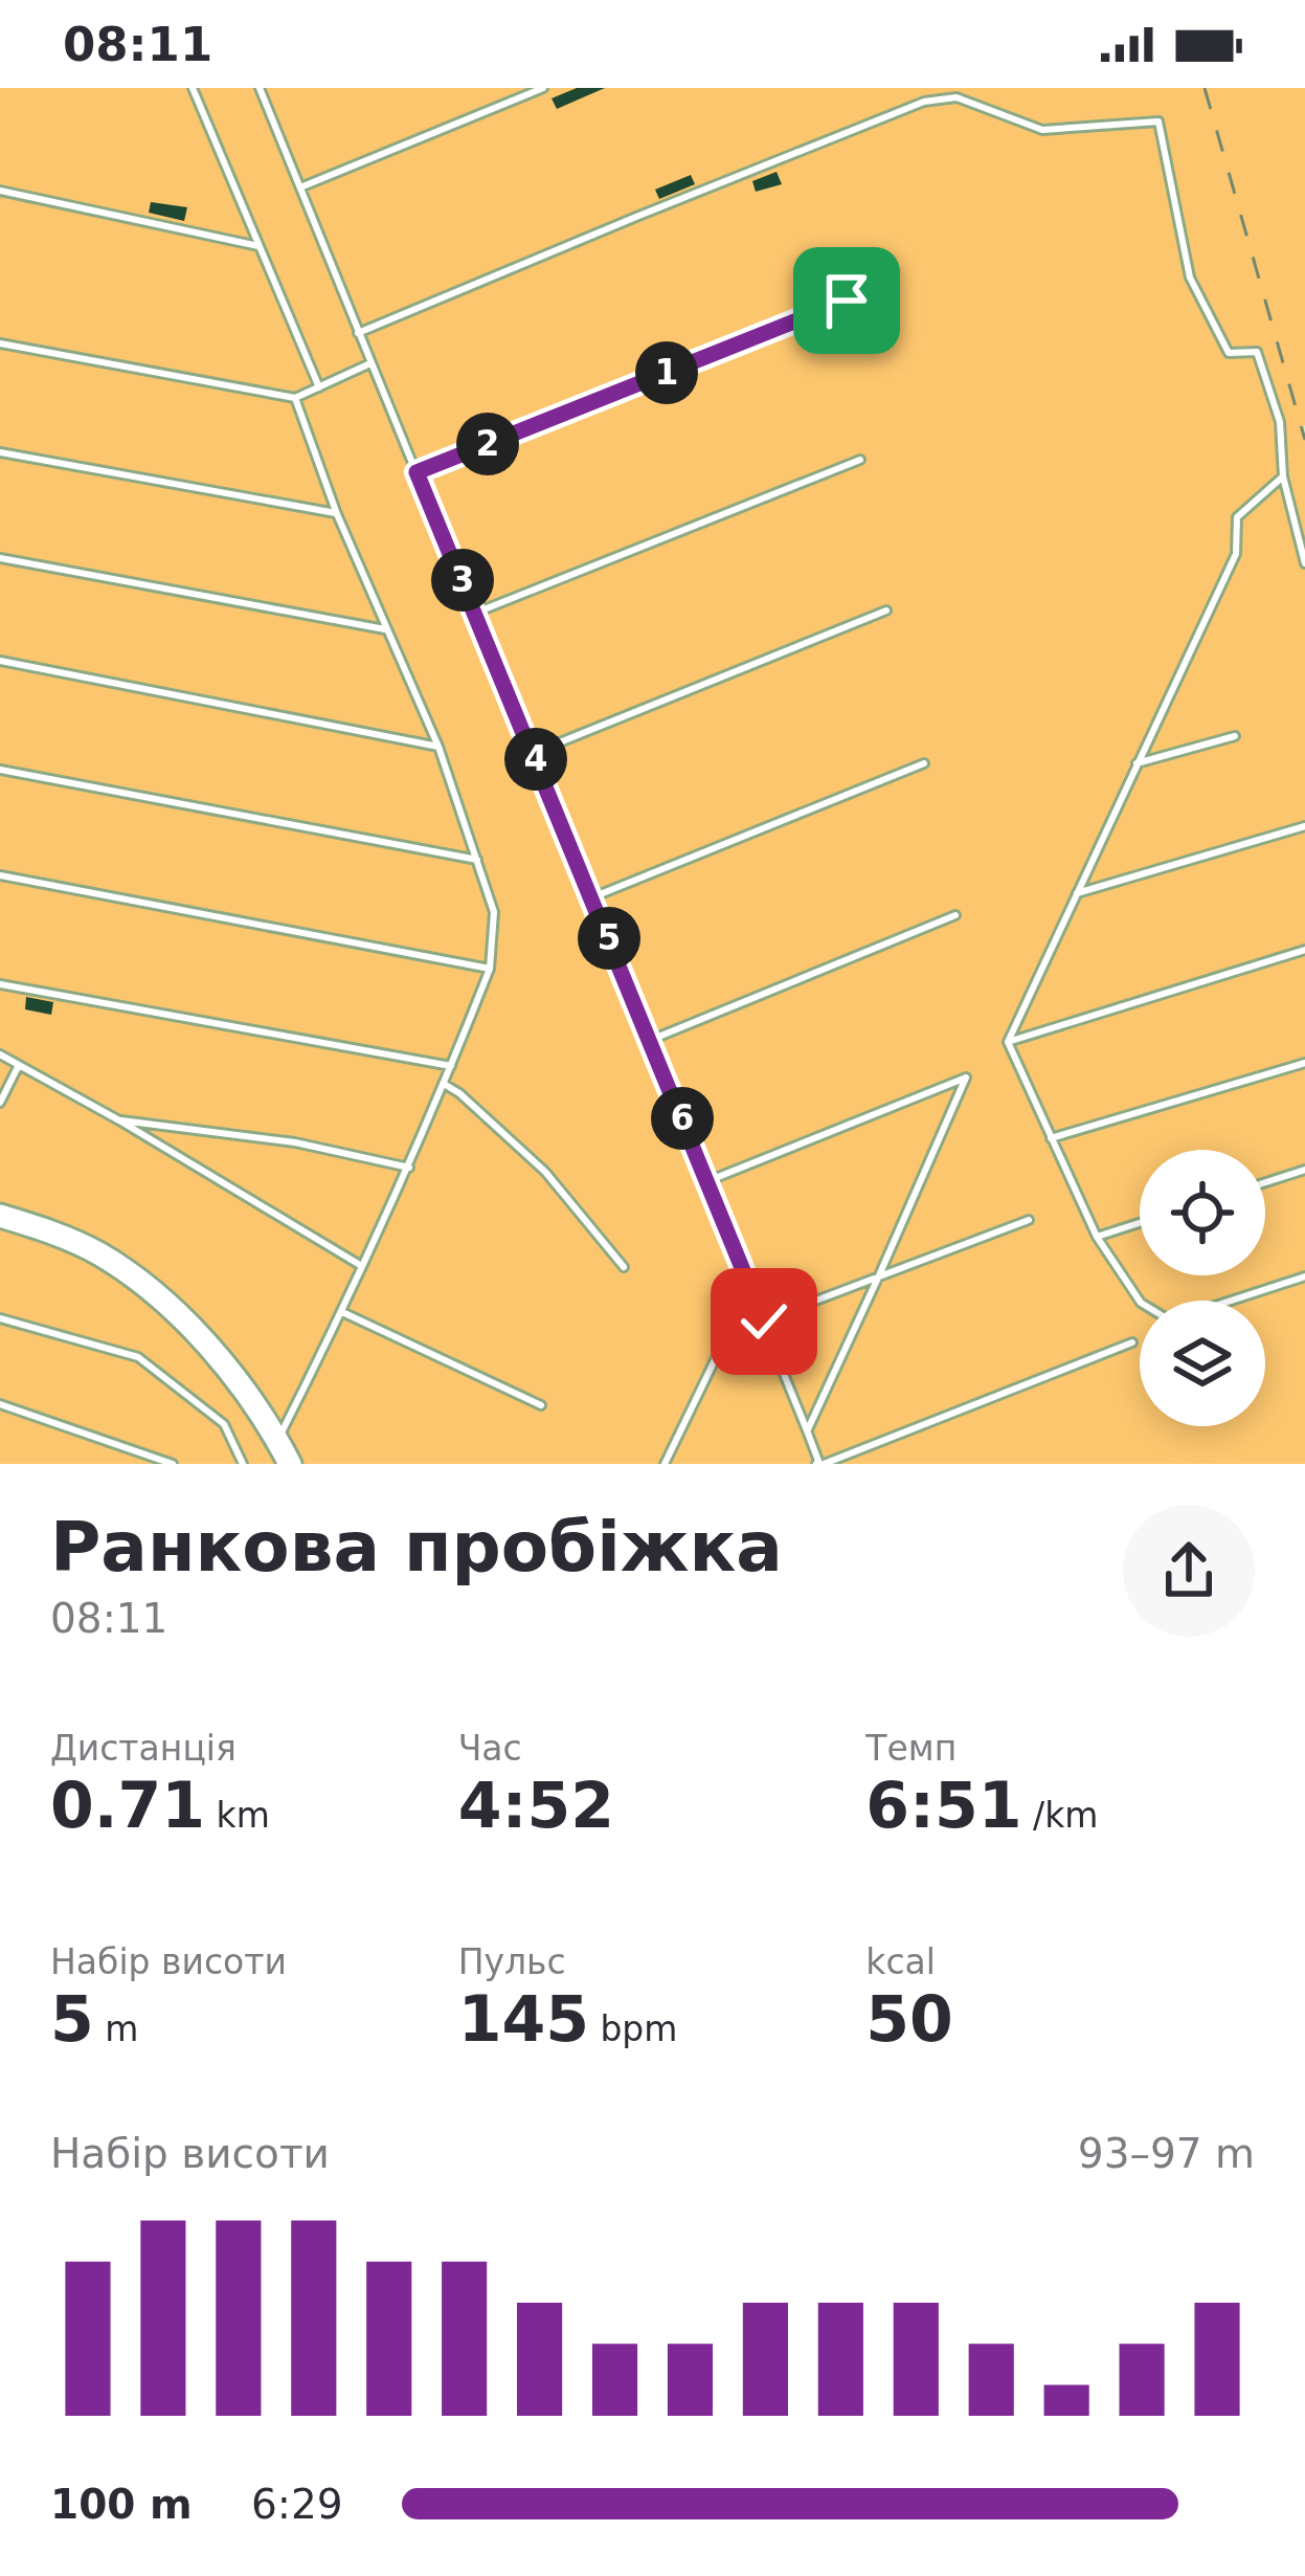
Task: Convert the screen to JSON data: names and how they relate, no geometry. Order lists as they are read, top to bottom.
{
  "page": {
    "status": "08:11",
    "pins": [
      "1",
      "2",
      "3",
      "4",
      "5",
      "6"
    ],
    "heading": ["Ранкова пробіжка", "08:11"],
    "stats": [
      ["Дистанція", "0.71 km"],
      ["Час", "4:52"],
      ["Темп", "6:51 /km"],
      ["Набір висоти", "5 m"],
      ["Пульс", "145 bpm"],
      ["kcal", "50"]
    ],
    "chart": ["Набір висоти", "93–97 m"],
    "list": [
      {
        "name": "100 m",
        "note": "6:29"
      }
    ]
  }
}
